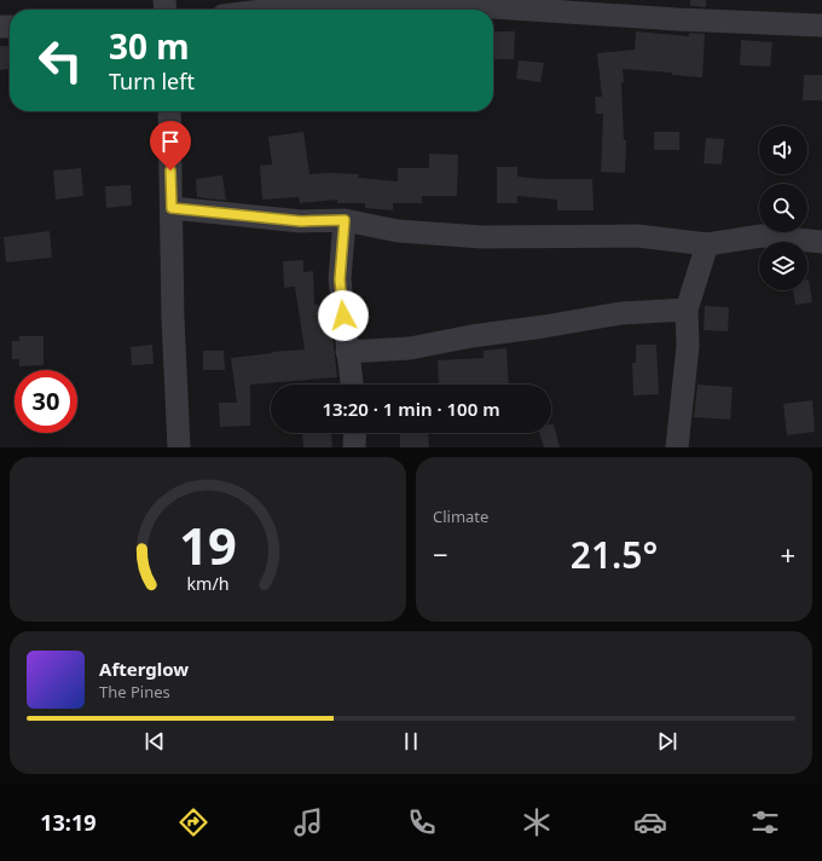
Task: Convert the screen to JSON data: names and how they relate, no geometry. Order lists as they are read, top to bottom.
{
  "page": {
    "turn": ["30 m", "Turn left"],
    "limit": "30",
    "trip": "13:20 · 1 min · 100 m",
    "tile": "Climate",
    "heat": ["−", "21.5°", "+"],
    "song": ["Afterglow", "The Pines"],
    "tabs": "13:19",
    "gauge": ["19", "km/h"]
  }
}
